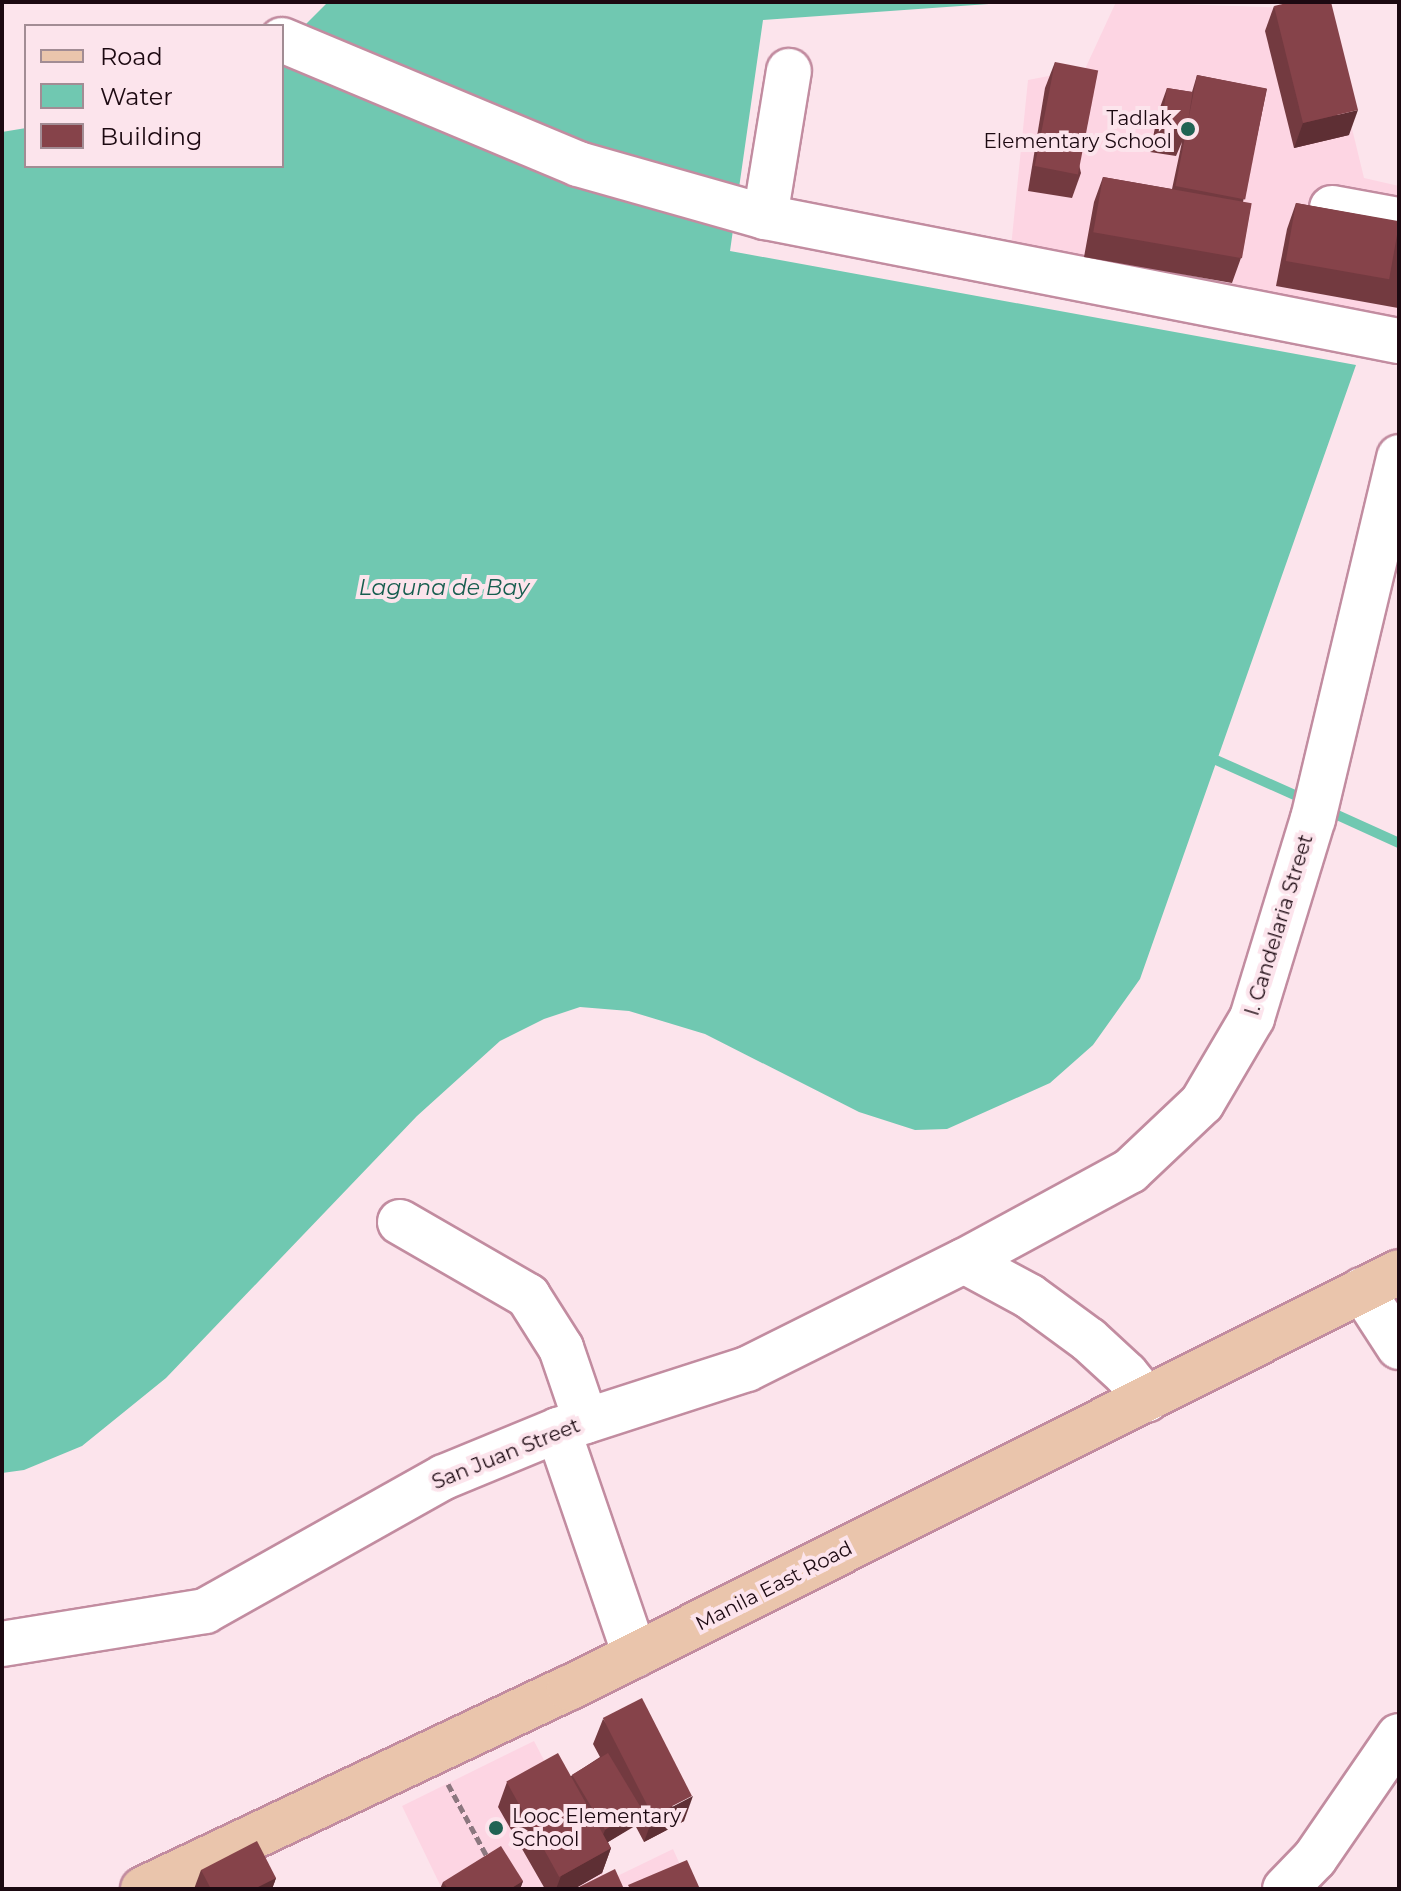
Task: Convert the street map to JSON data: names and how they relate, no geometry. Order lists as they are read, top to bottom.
{
  "streets": {
    "main road": ["Manila East Road"],
    "street": ["I. Candelaria Street", "San Juan Street"]
  },
  "crossings": [
    ["I. Candelaria Street", "San Juan Street"]
  ],
  "water": ["Laguna de Bay"],
  "places": ["Tadlak Elementary School", "Looc Elementary School"],
  "legend": ["Road", "Water", "Building"]
}
